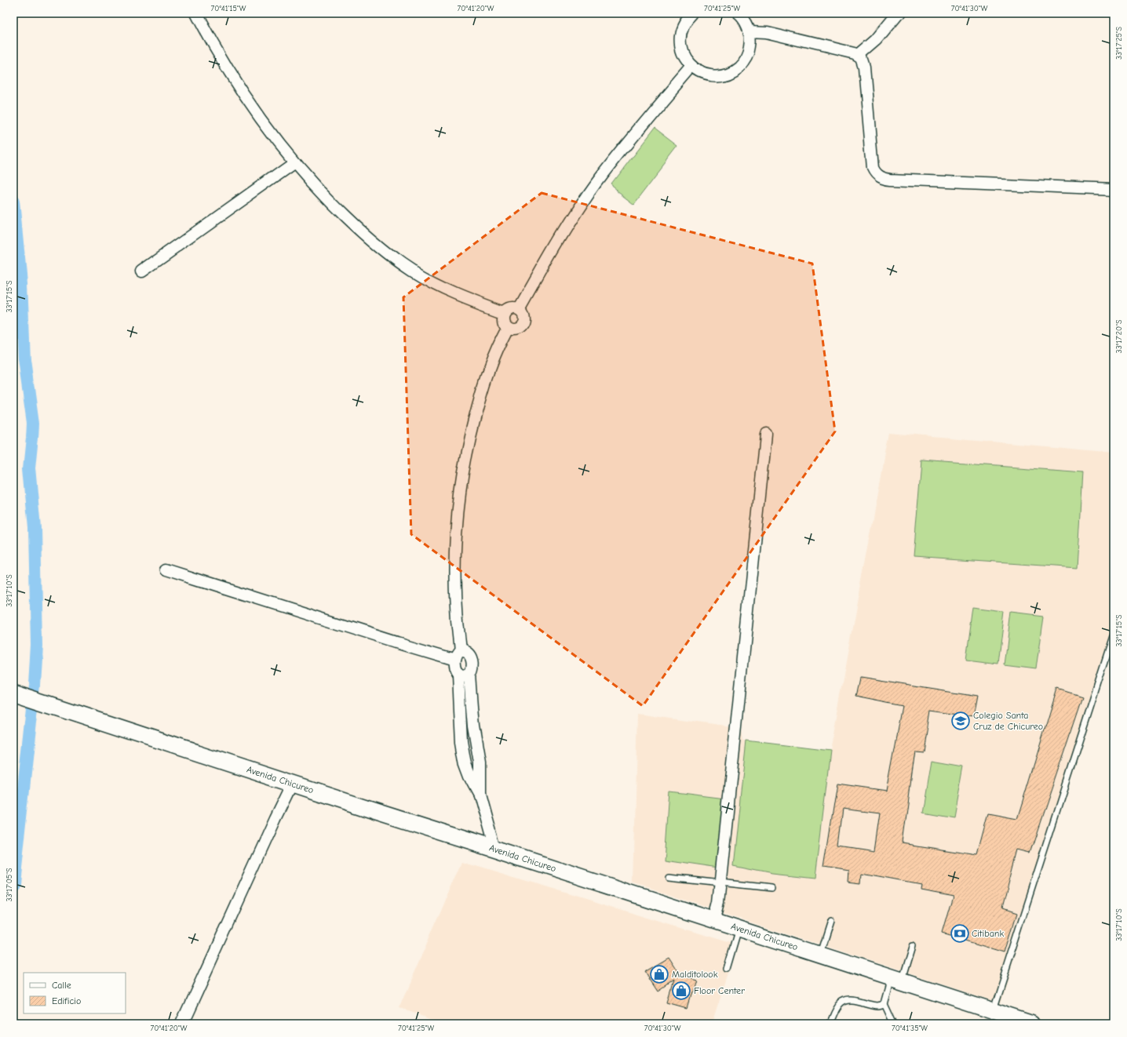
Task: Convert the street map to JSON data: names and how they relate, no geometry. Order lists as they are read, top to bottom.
{
  "streets": {
    "main road": ["Avenida Chicureo"]
  },
  "places": {
    "school or university": ["Colegio Santa Cruz de Chicureo"],
    "bank": ["Citibank"],
    "shop": ["Malditolook", "Floor Center"]
  },
  "legend": ["Calle", "Edificio"],
  "coordinates": [
    "70°41'15\"W",
    "70°41'20\"W",
    "70°41'25\"W",
    "70°41'30\"W",
    "33°17'25\"S",
    "33°17'15\"S",
    "33°17'20\"S",
    "33°17'10\"S",
    "33°17'05\"S",
    "70°41'35\"W"
  ]
}
